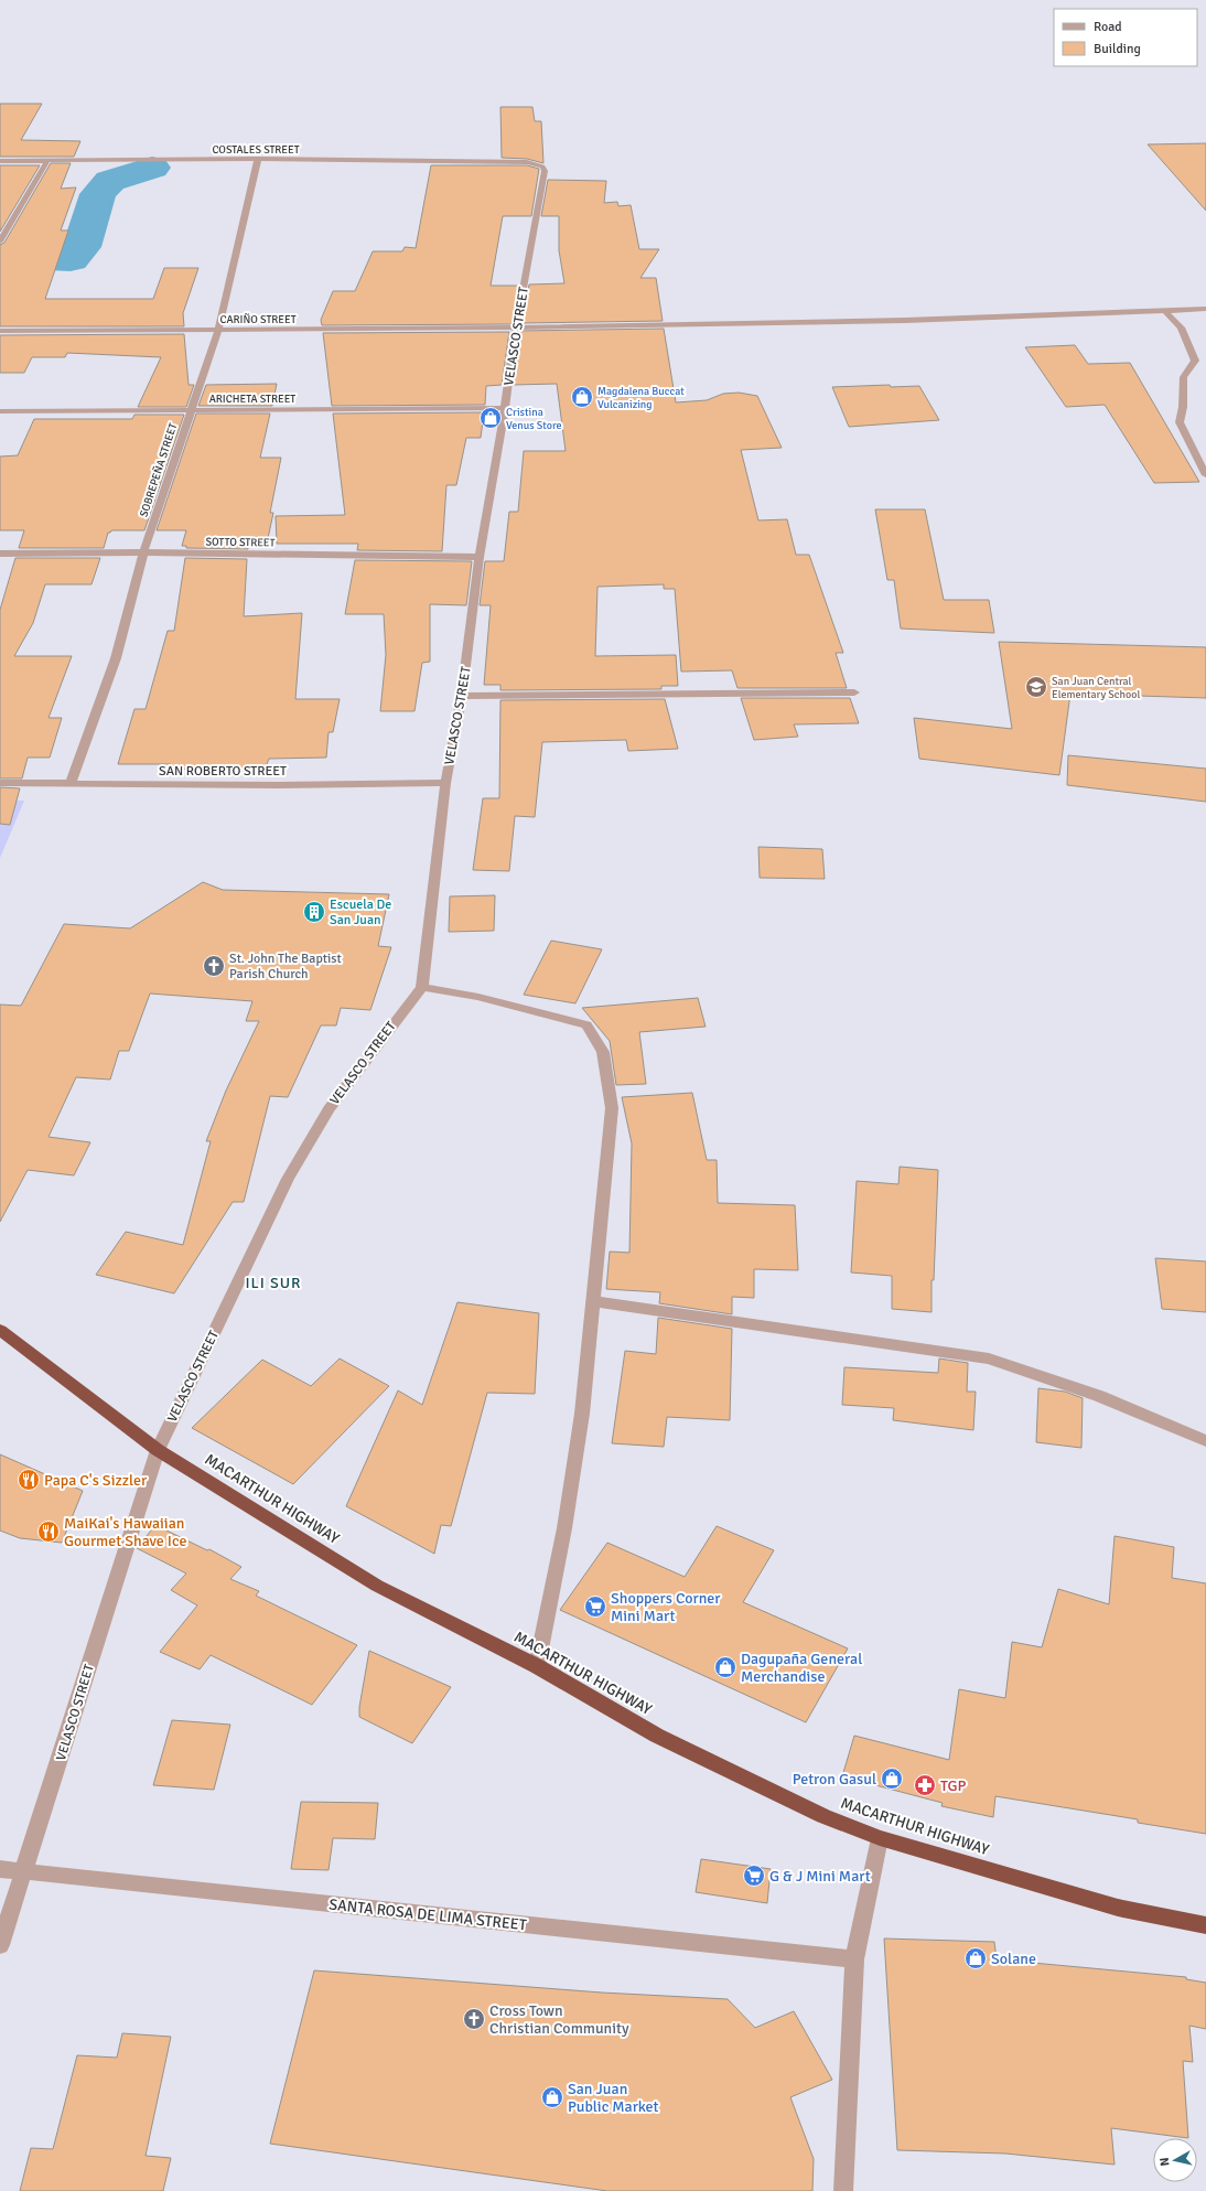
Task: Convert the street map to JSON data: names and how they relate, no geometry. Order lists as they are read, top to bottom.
{
  "streets": {
    "highway": ["MACARTHUR HIGHWAY"],
    "street": [
      "COSTALES STREET",
      "CARIÑO STREET",
      "VELASCO STREET",
      "ARICHETA STREET",
      "SOBREPEÑA STREET",
      "SOTTO STREET",
      "SAN ROBERTO STREET",
      "SANTA ROSA DE LIMA STREET"
    ]
  },
  "crossings": [
    ["COSTALES STREET", "VELASCO STREET"],
    ["COSTALES STREET", "SOBREPEÑA STREET"],
    ["CARIÑO STREET", "VELASCO STREET"],
    ["CARIÑO STREET", "SOBREPEÑA STREET"],
    ["VELASCO STREET", "ARICHETA STREET"],
    ["VELASCO STREET", "SOTTO STREET"],
    ["VELASCO STREET", "SAN ROBERTO STREET"],
    ["VELASCO STREET", "MACARTHUR HIGHWAY"],
    ["VELASCO STREET", "SANTA ROSA DE LIMA STREET"],
    ["ARICHETA STREET", "SOBREPEÑA STREET"],
    ["SOBREPEÑA STREET", "SOTTO STREET"],
    ["SOBREPEÑA STREET", "SAN ROBERTO STREET"]
  ],
  "districts": ["ILI SUR"],
  "places": {
    "shop": [
      "Magdalena Buccat Vulcanizing",
      "Cristina Venus Store",
      "Dagupaña General Merchandise",
      "Petron Gasul",
      "Solane",
      "San Juan Public Market"
    ],
    "school or university": ["San Juan Central Elementary School"],
    "building": ["Escuela De San Juan"],
    "church": ["St. John The Baptist Parish Church", "Cross Town Christian Community"],
    "restaurant": ["Papa C's Sizzler", "MaiKai's Hawaiian Gourmet Shave Ice"],
    "supermarket": ["Shoppers Corner Mini Mart", "G & J Mini Mart"],
    "pharmacy": ["TGP"]
  },
  "legend": ["Road", "Building"],
  "north": "left"
}
